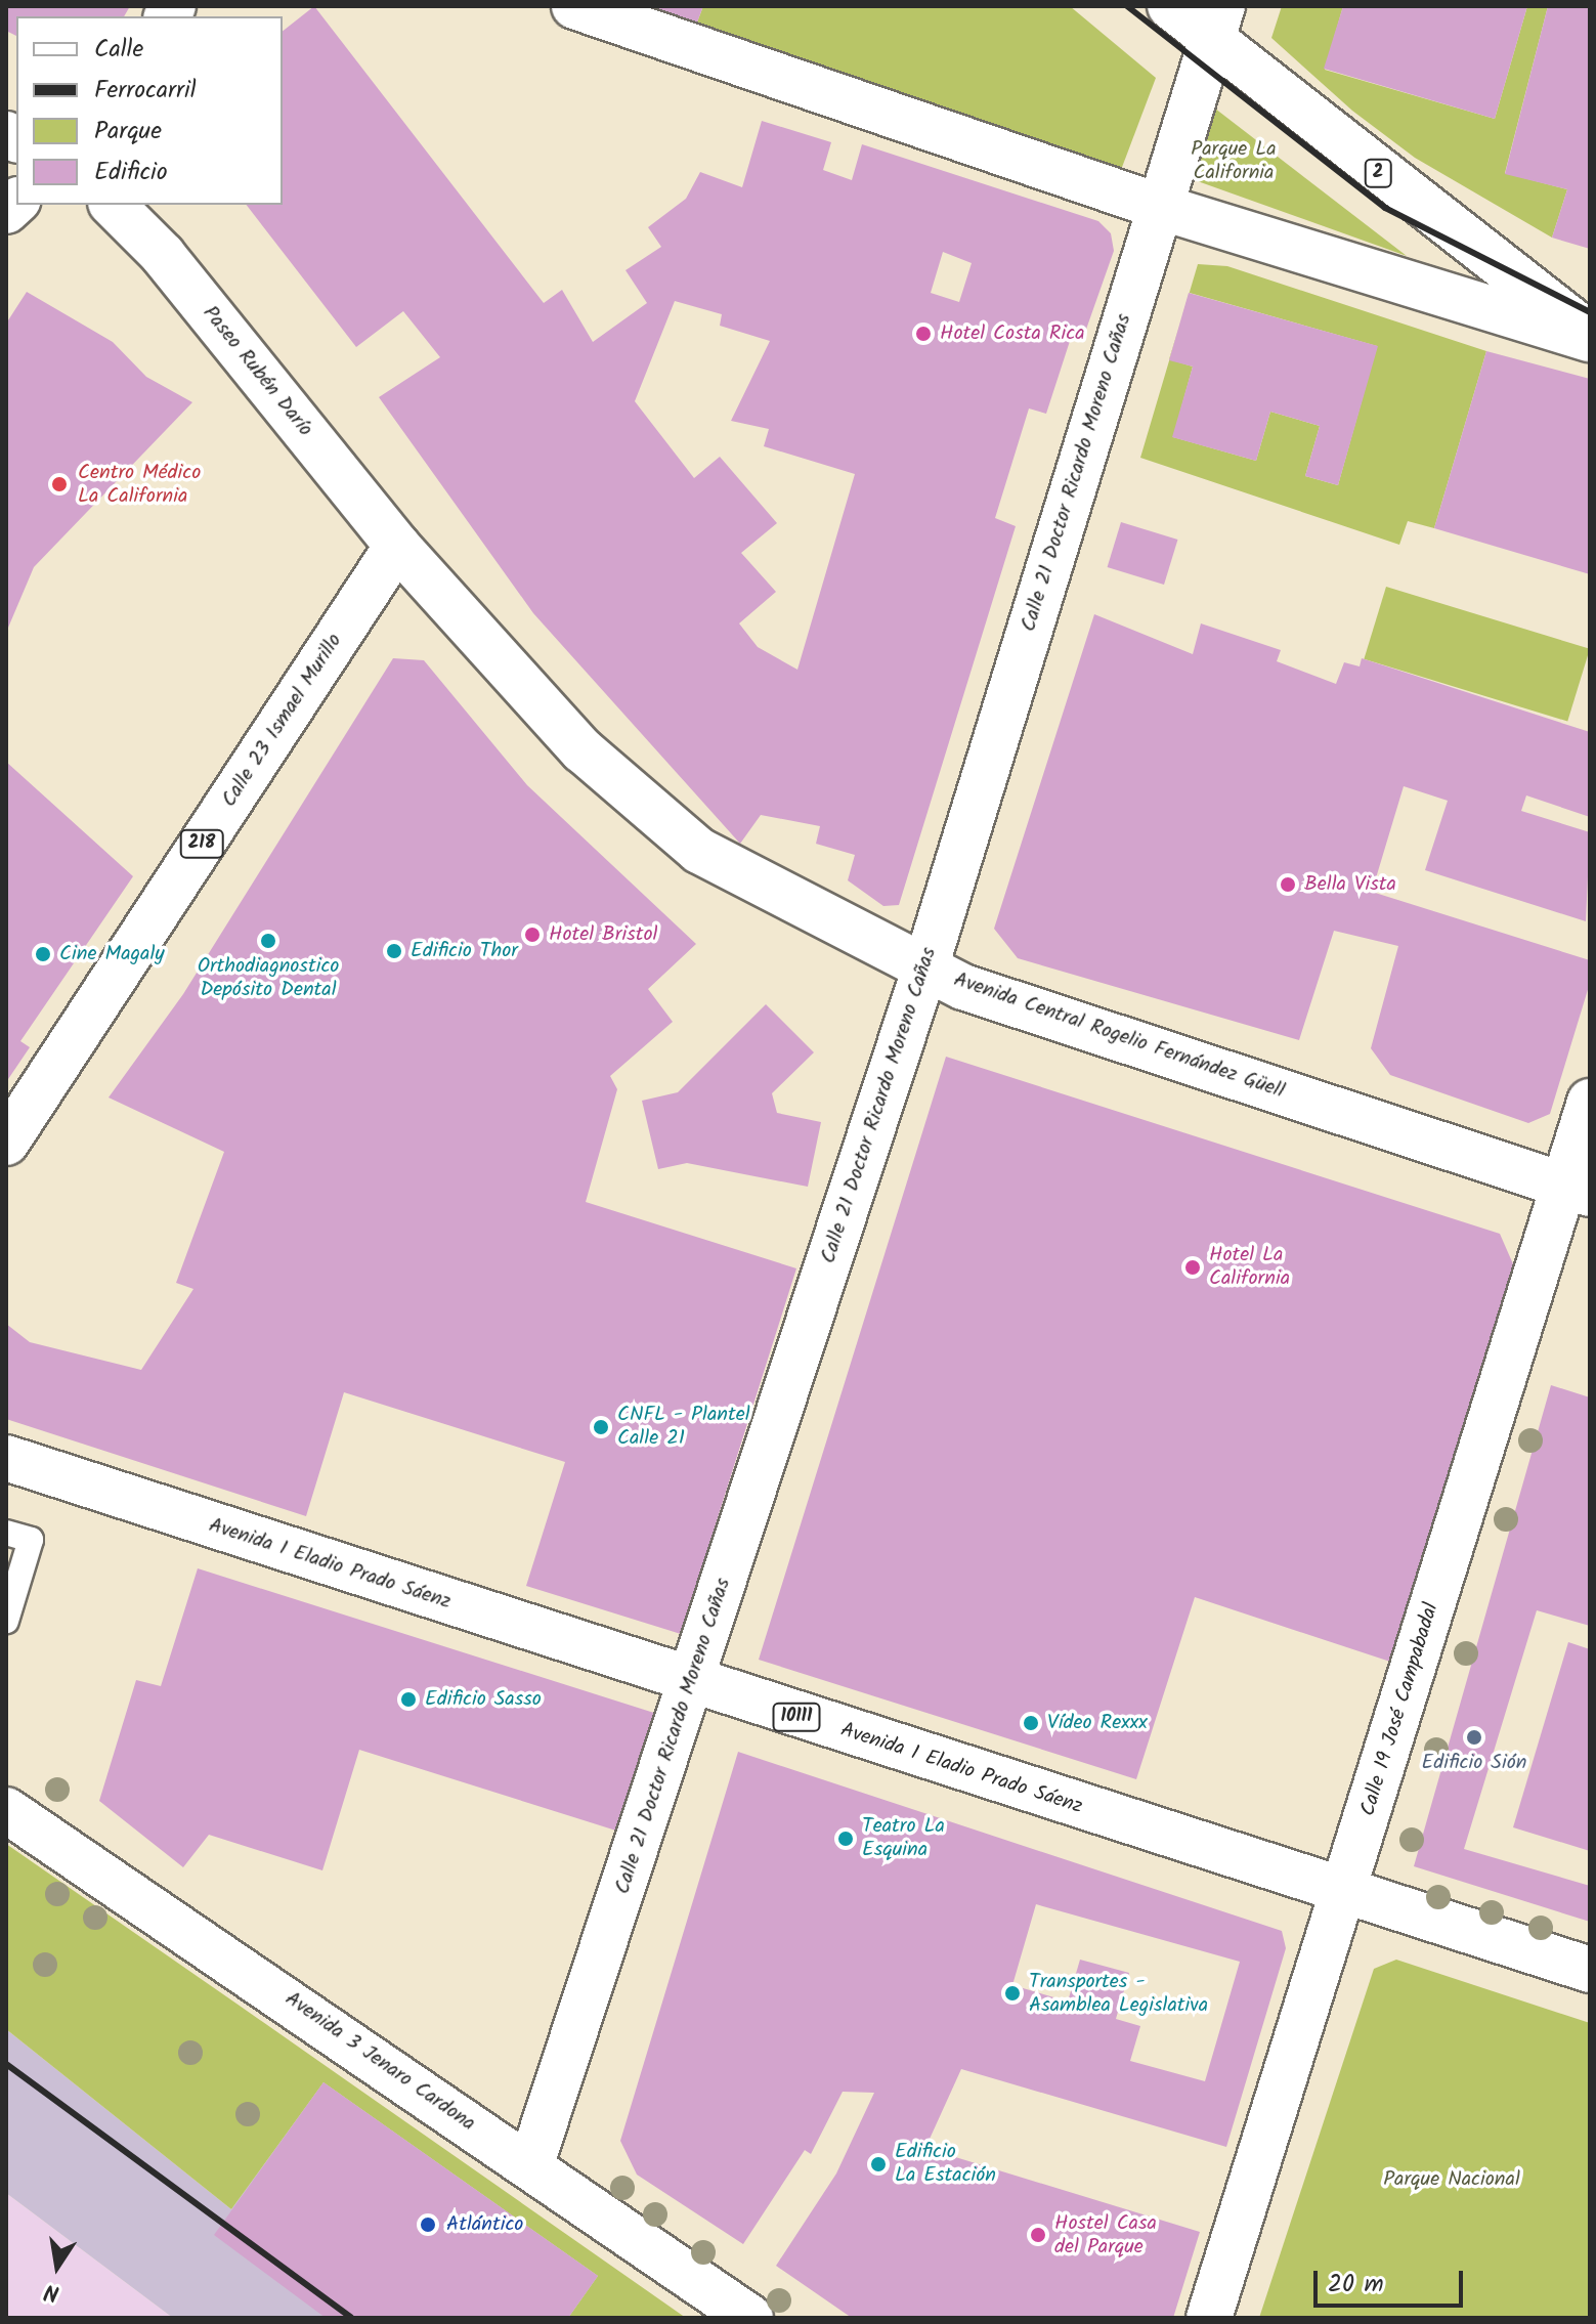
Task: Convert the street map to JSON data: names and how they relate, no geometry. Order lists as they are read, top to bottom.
{
  "streets": {
    "main road": [
      "2",
      "Paseo Rubén Darío",
      "Calle 21 Doctor Ricardo Moreno Cañas",
      "Calle 23 Ismael Murillo",
      "218",
      "Avenida Central Rogelio Fernández Güell",
      "Avenida 1 Eladio Prado Sáenz",
      "Calle 19 José Campabadal",
      "10111",
      "Avenida 3 Jenaro Cardona"
    ]
  },
  "crossings": [
    ["2", "Calle 21 Doctor Ricardo Moreno Cañas"],
    ["Paseo Rubén Darío", "Calle 23 Ismael Murillo"],
    ["Paseo Rubén Darío", "Avenida Central Rogelio Fernández Güell"],
    ["Calle 21 Doctor Ricardo Moreno Cañas", "Avenida Central Rogelio Fernández Güell"],
    ["Calle 21 Doctor Ricardo Moreno Cañas", "Avenida 1 Eladio Prado Sáenz"],
    ["Calle 21 Doctor Ricardo Moreno Cañas", "Avenida 3 Jenaro Cardona"],
    ["Calle 23 Ismael Murillo", "Avenida Central Rogelio Fernández Güell"],
    ["Avenida Central Rogelio Fernández Güell", "Calle 19 José Campabadal"],
    ["Avenida 1 Eladio Prado Sáenz", "Calle 19 José Campabadal"]
  ],
  "parks": ["Parque La California", "Parque Nacional"],
  "places": [
    "Hotel Costa Rica",
    "Centro Médico La California",
    "Bella Vista",
    "Hotel Bristol",
    "Orthodiagnostico Depósito Dental",
    "Edificio Thor",
    "Cine Magaly",
    "Hotel La California",
    "CNFL - Plantel Calle 21",
    "Edificio Sasso",
    "Vídeo Rexxx",
    "Edificio Sión",
    "Teatro La Esquina",
    "Transportes - Asamblea Legislativa",
    "Edificio La Estación",
    "Atlántico",
    "Hostel Casa del Parque"
  ],
  "legend": [
    "Calle",
    "Ferrocarril",
    "Parque",
    "Edificio"
  ],
  "scale_bar": "20 m",
  "north": "bottom"
}
